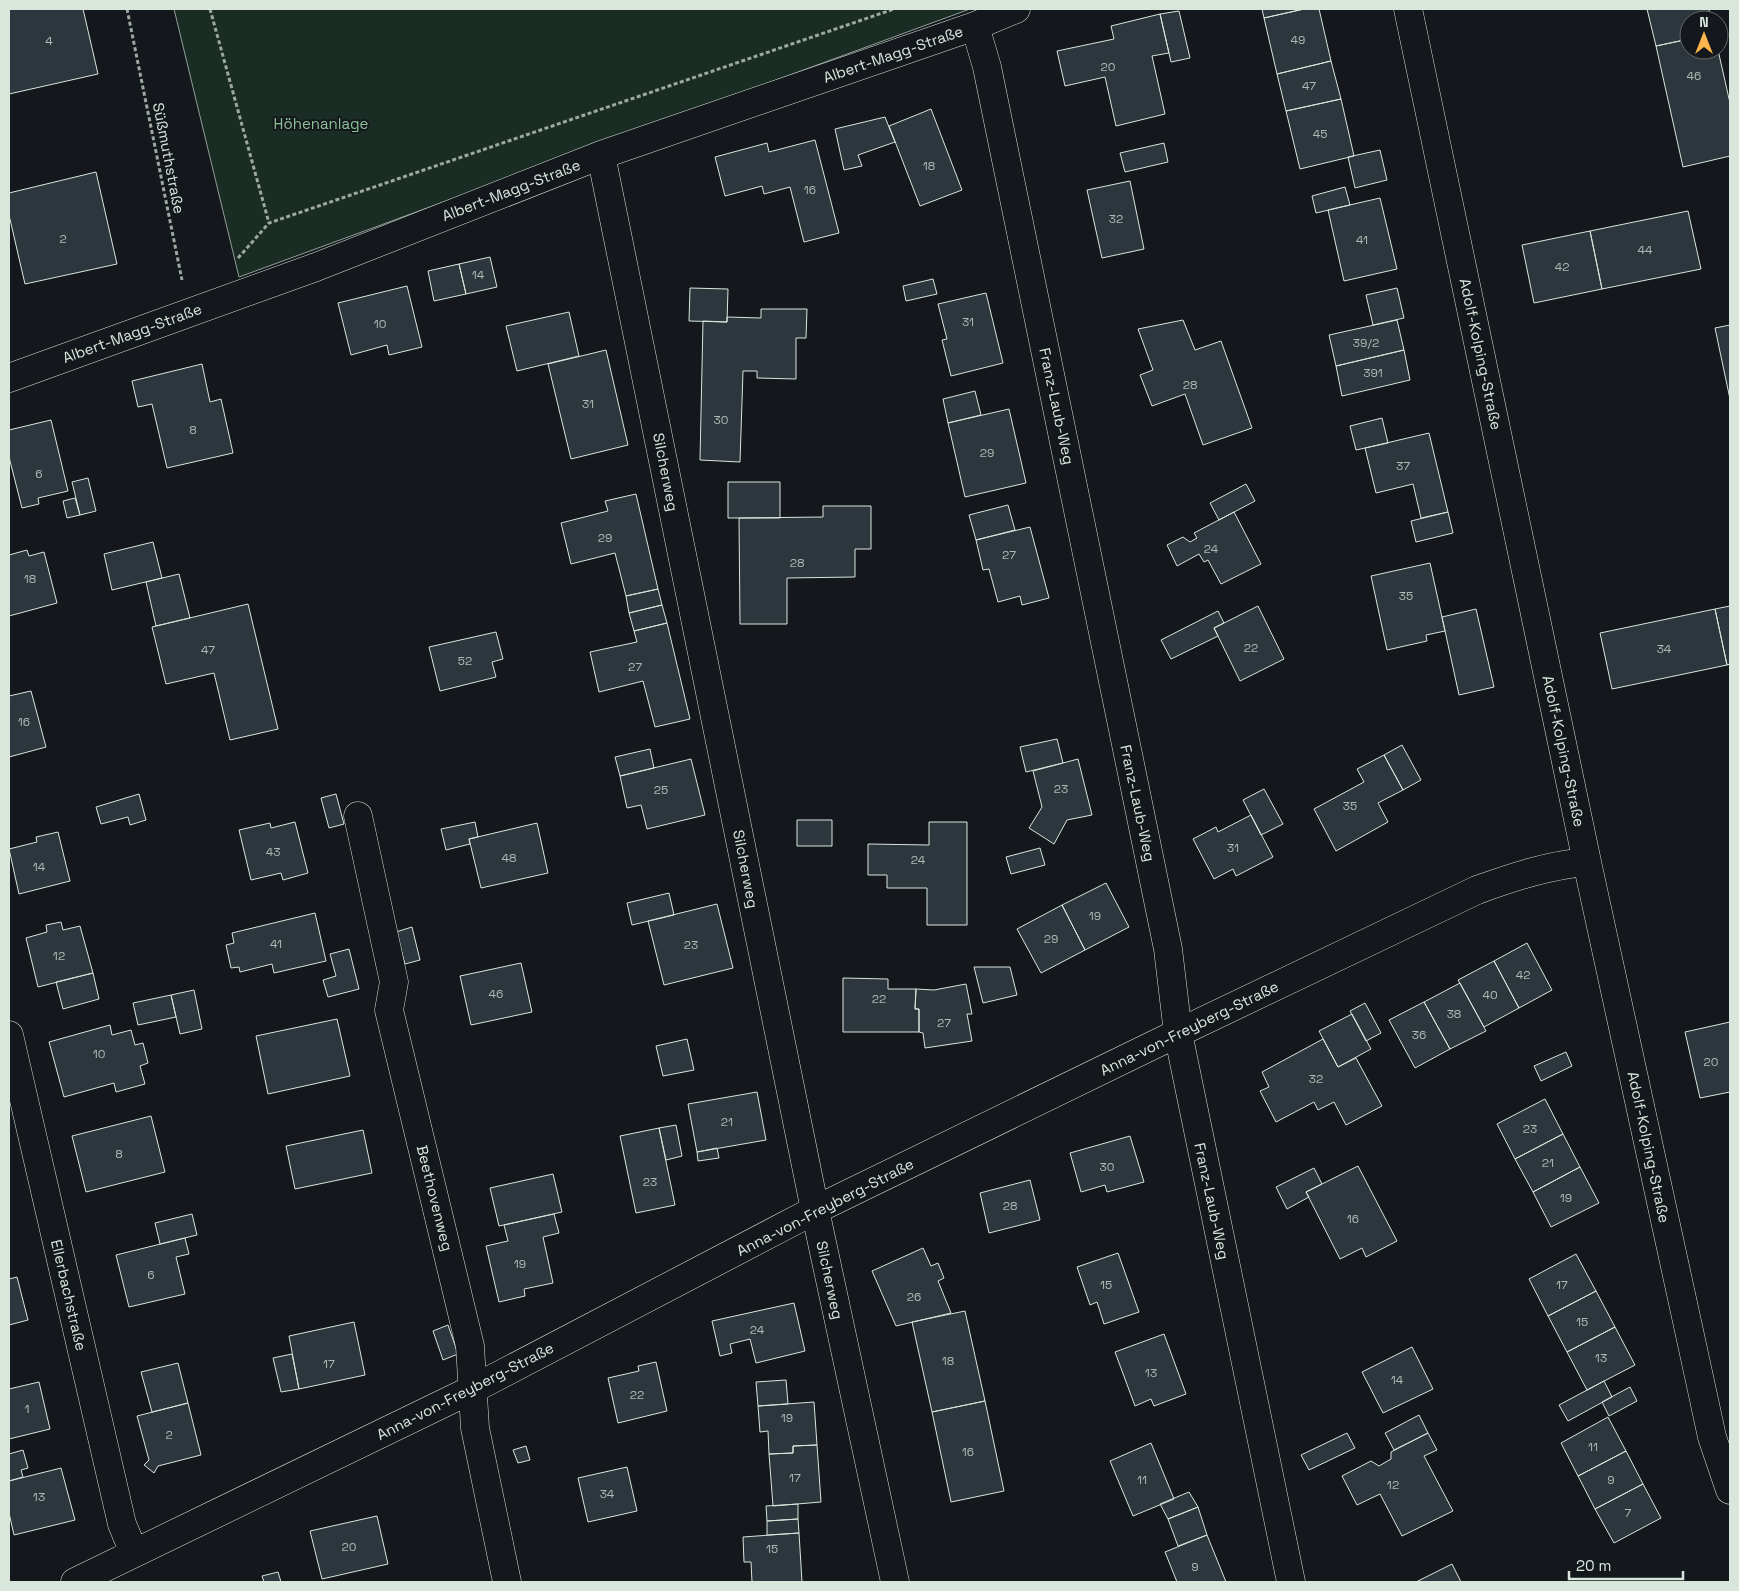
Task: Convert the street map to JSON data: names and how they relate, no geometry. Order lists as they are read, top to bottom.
{
  "streets": {
    "street": [
      "Albert-Magg-Straße",
      "Adolf-Kolping-Straße",
      "Franz-Laub-Weg",
      "Silcherweg",
      "Anna-von-Freyberg-Straße",
      "Beethovenweg",
      "Ellerbachstraße"
    ],
    "path": ["Süßmuthstraße"]
  },
  "crossings": [
    ["Albert-Magg-Straße", "Süßmuthstraße"],
    ["Albert-Magg-Straße", "Franz-Laub-Weg"],
    ["Albert-Magg-Straße", "Silcherweg"],
    ["Adolf-Kolping-Straße", "Anna-von-Freyberg-Straße"],
    ["Franz-Laub-Weg", "Anna-von-Freyberg-Straße"],
    ["Silcherweg", "Anna-von-Freyberg-Straße"],
    ["Anna-von-Freyberg-Straße", "Beethovenweg"],
    ["Anna-von-Freyberg-Straße", "Ellerbachstraße"]
  ],
  "parks": ["Höhenanlage"],
  "house_numbers": [
    "49",
    "4",
    "20",
    "46",
    "47",
    "45",
    "18",
    "16",
    "32",
    "2",
    "41",
    "44",
    "42",
    "14",
    "31",
    "10",
    "39/2",
    "391",
    "28",
    "31",
    "30",
    "8",
    "29",
    "37",
    "6",
    "29",
    "24",
    "27",
    "28",
    "18",
    "35",
    "22",
    "34",
    "47",
    "52",
    "27",
    "16",
    "23",
    "25",
    "35",
    "31",
    "43",
    "48",
    "24",
    "14",
    "19",
    "29",
    "41",
    "23",
    "12",
    "42",
    "46",
    "40",
    "22",
    "38",
    "27",
    "36",
    "10",
    "20",
    "32",
    "21",
    "23",
    "8",
    "21",
    "30",
    "23",
    "19",
    "28",
    "16",
    "19",
    "6",
    "15",
    "17",
    "26",
    "15",
    "24",
    "13",
    "18",
    "17",
    "13",
    "14",
    "22",
    "1",
    "19",
    "2",
    "11",
    "16",
    "17",
    "11",
    "9",
    "12",
    "34",
    "13",
    "7",
    "20",
    "15",
    "9"
  ],
  "scale_bar": "20 m",
  "north": "top"
}
